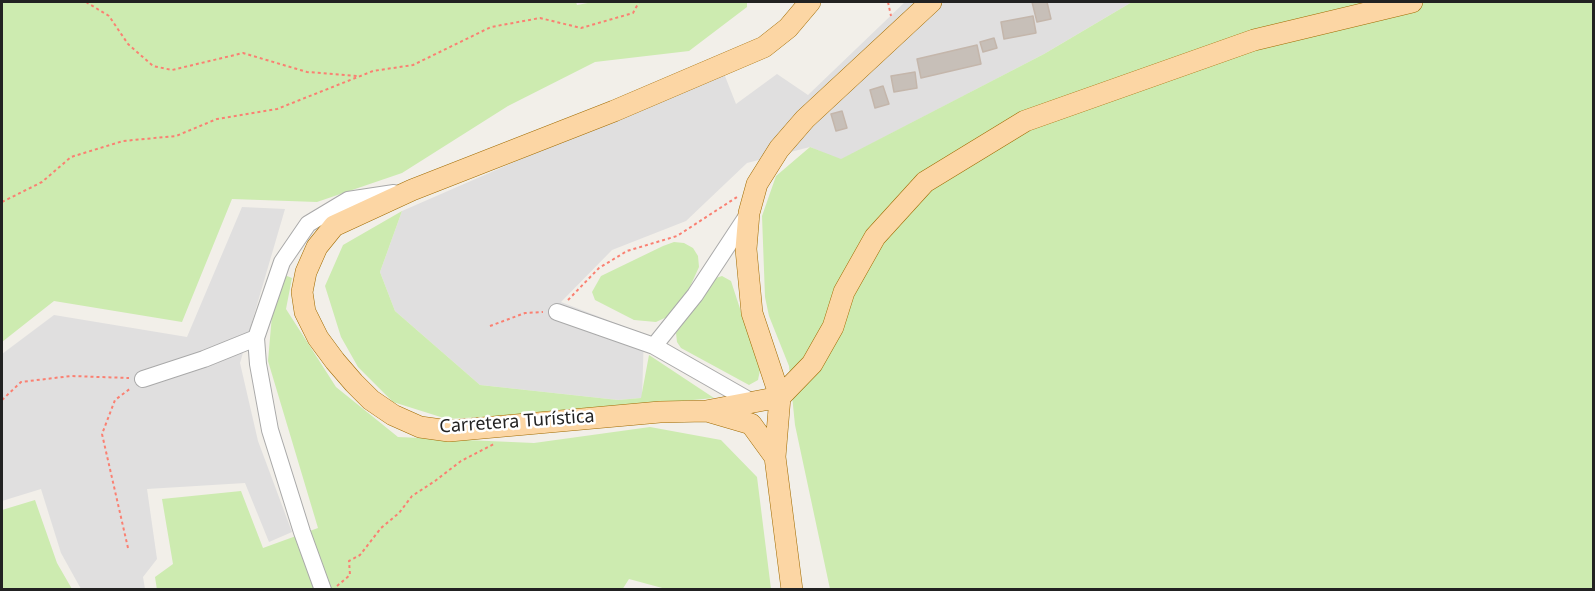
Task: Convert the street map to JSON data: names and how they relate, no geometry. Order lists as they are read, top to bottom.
{
  "streets": {
    "main road": ["Carretera Turística"]
  }
}
